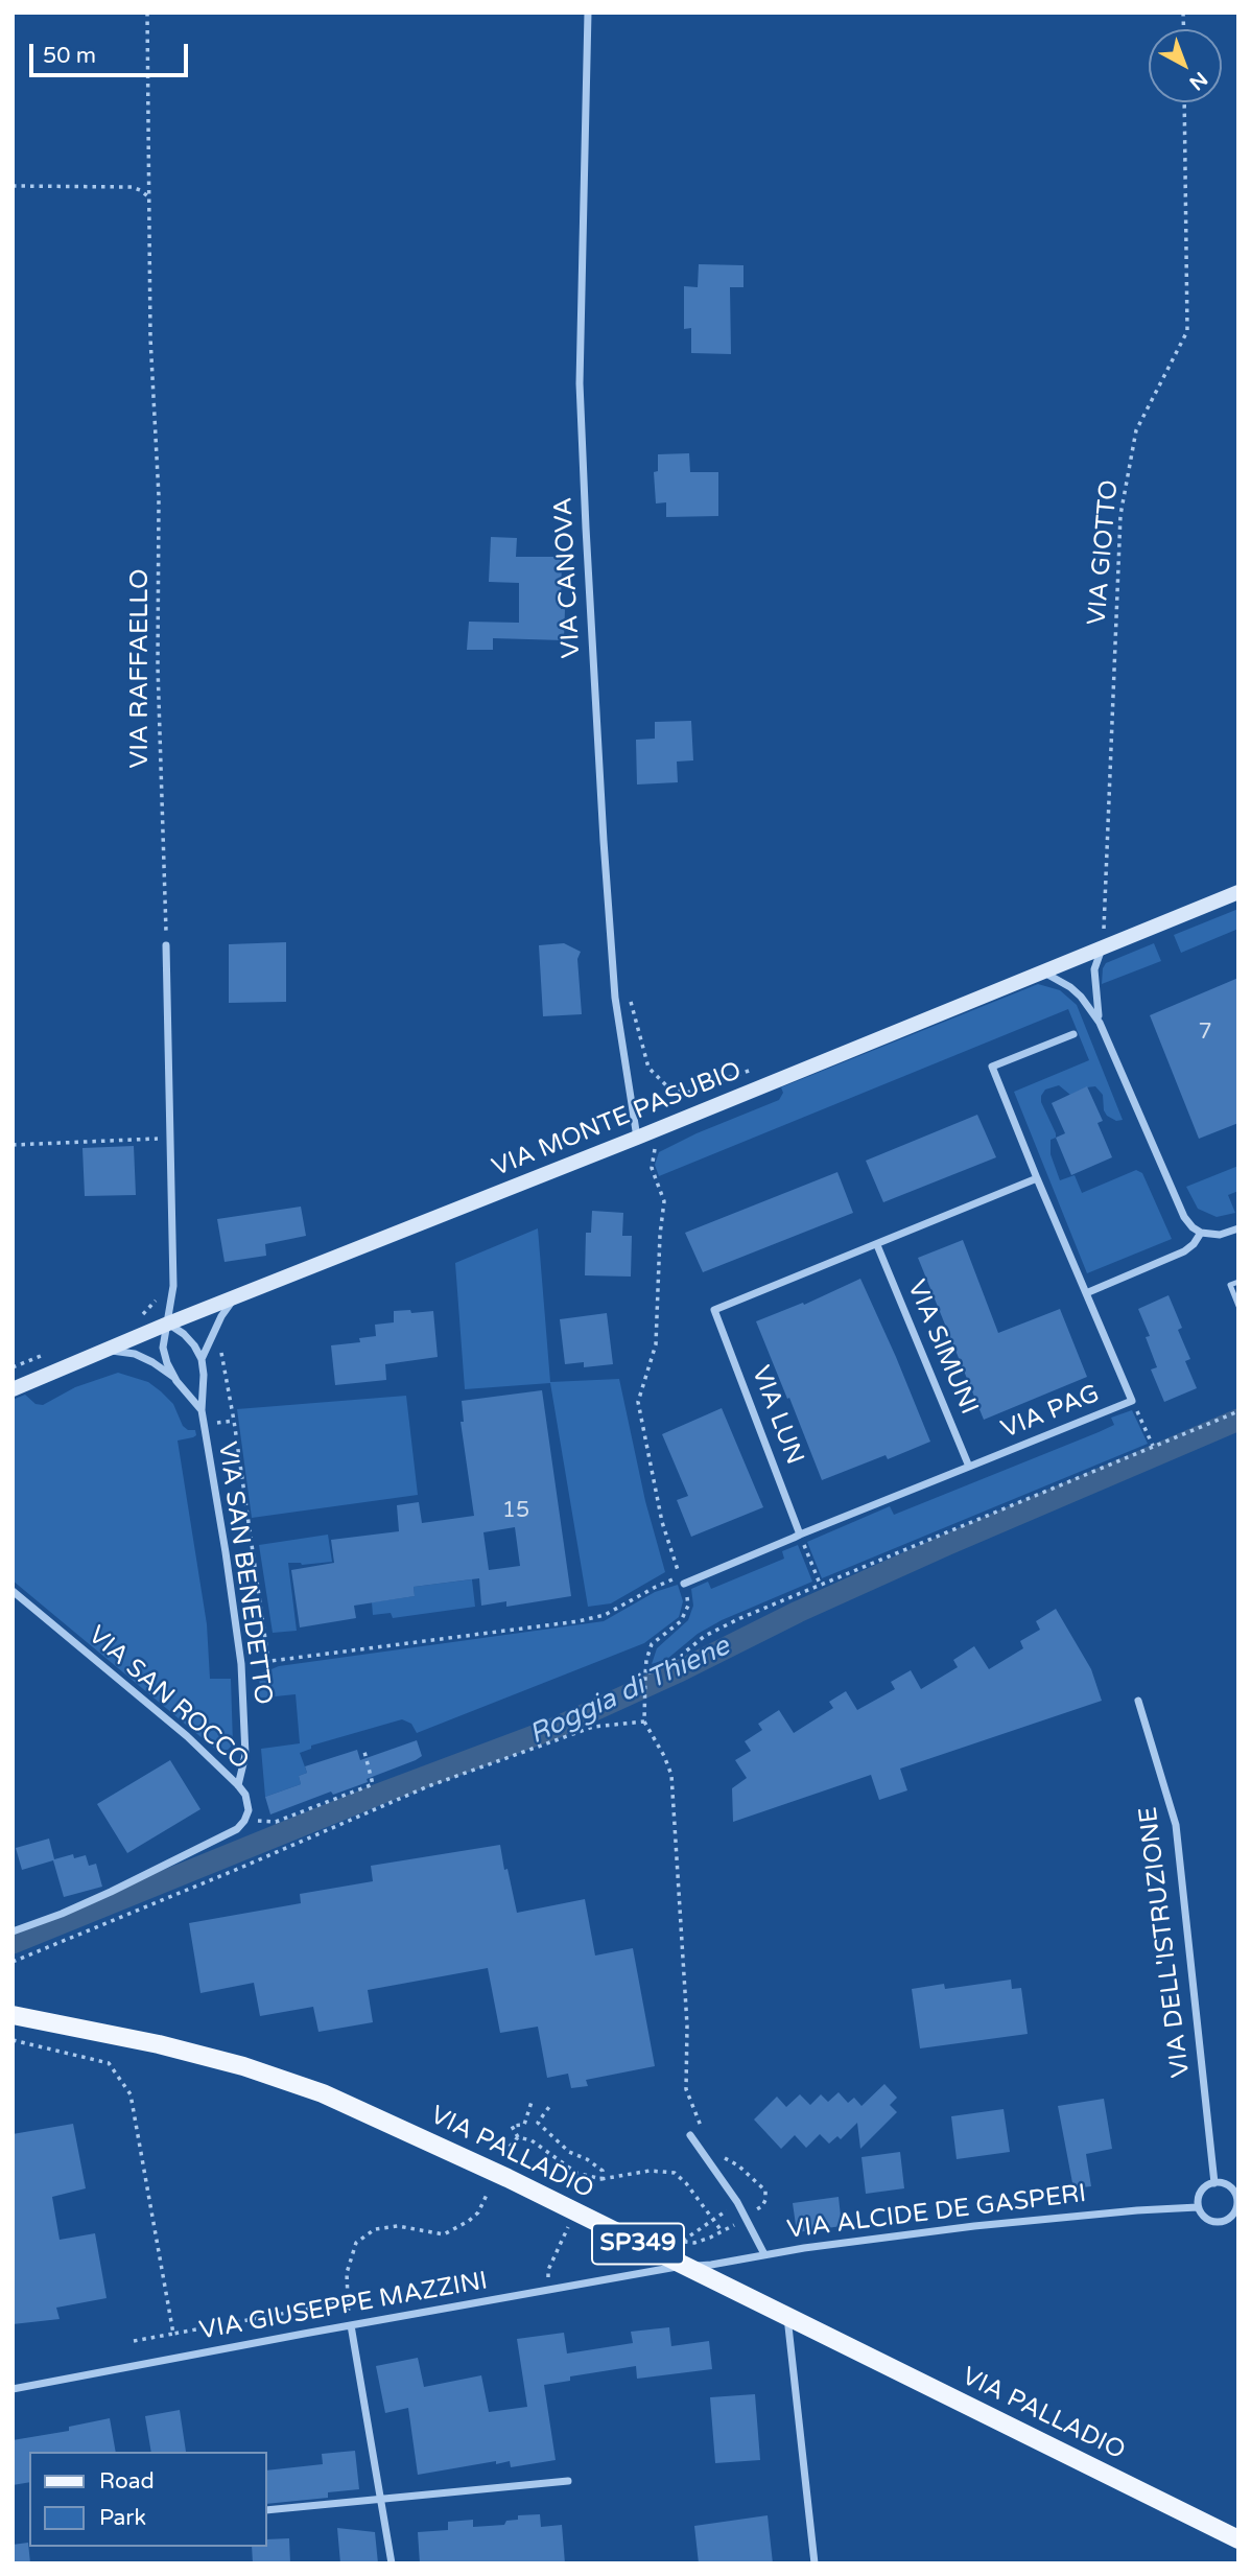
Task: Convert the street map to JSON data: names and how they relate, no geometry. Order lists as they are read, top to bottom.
{
  "streets": {
    "main road": ["VIA MONTE PASUBIO", "VIA PALLADIO", "SP349"],
    "street": [
      "VIA CANOVA",
      "VIA SIMUNI",
      "VIA PAG",
      "VIA LUN",
      "VIA SAN BENEDETTO",
      "VIA SAN ROCCO",
      "VIA DELL'ISTRUZIONE",
      "VIA ALCIDE DE GASPERI",
      "VIA GIUSEPPE MAZZINI"
    ],
    "path": ["VIA GIOTTO", "VIA RAFFAELLO"]
  },
  "crossings": [
    ["VIA GIOTTO", "VIA MONTE PASUBIO"],
    ["VIA CANOVA", "VIA MONTE PASUBIO"],
    ["VIA MONTE PASUBIO", "VIA SAN BENEDETTO"],
    ["VIA SIMUNI", "VIA PAG"],
    ["VIA SIMUNI", "VIA LUN"],
    ["VIA PAG", "VIA LUN"],
    ["VIA SAN BENEDETTO", "VIA SAN ROCCO"],
    ["VIA DELL'ISTRUZIONE", "VIA ALCIDE DE GASPERI"],
    ["VIA PALLADIO", "VIA ALCIDE DE GASPERI"],
    ["VIA PALLADIO", "VIA GIUSEPPE MAZZINI"],
    ["VIA ALCIDE DE GASPERI", "VIA GIUSEPPE MAZZINI"]
  ],
  "water": ["Roggia di Thiene"],
  "house_numbers": ["7", "15"],
  "legend": ["Road", "Park"],
  "scale_bar": "50 m",
  "north": "bottom right"
}
